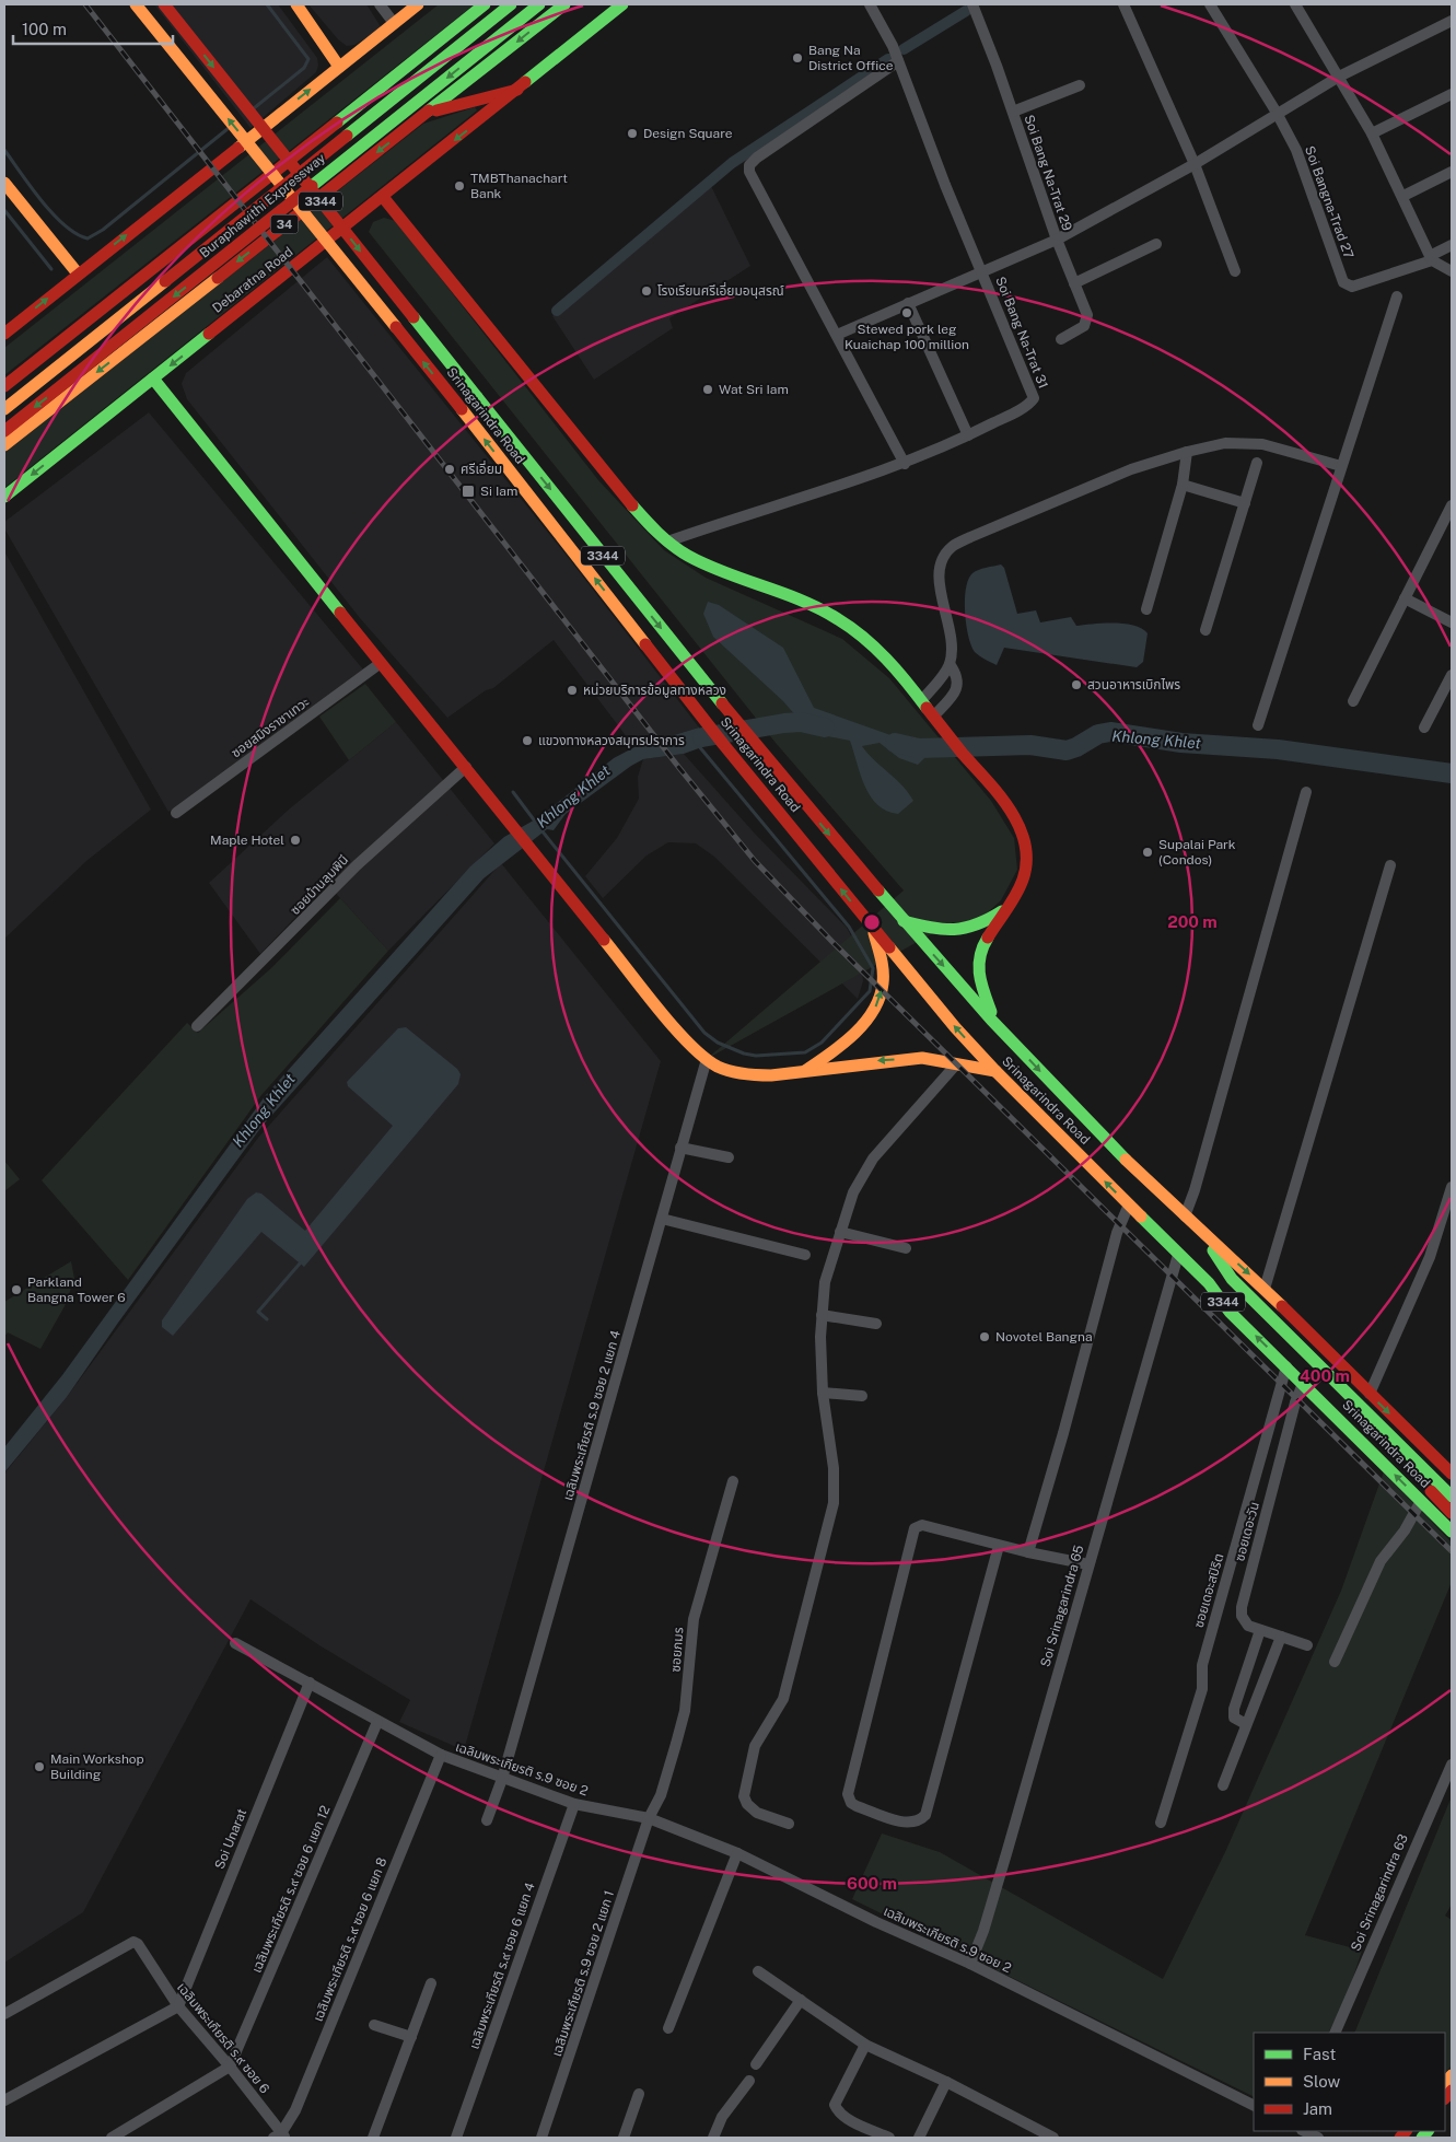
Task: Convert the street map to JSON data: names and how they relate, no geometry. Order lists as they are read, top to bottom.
{
  "streets": {
    "main road": [
      "3344",
      "Buraphawithi Expressway",
      "34",
      "Debaratna Road",
      "Srinagarindra Road"
    ],
    "street": [
      "Soi Bang Na-Trat 29",
      "Soi Bangna-Trad 27",
      "Soi Bang Na-Trat 31",
      "ซอยสมิงราชาเทวะ",
      "ซอยบ้านลุมพินี",
      "เฉลิมพระเกียรติ ร.9 ซอย 2 แยก 4",
      "ซอยเดอะวัน",
      "ซอยเดอะสปิริต",
      "Soi Srinagarindra 65",
      "ซอยภมร",
      "เฉลิมพระเกียรติ ร.9 ซอย 2",
      "Soi Unarat",
      "เฉลิมพระเกียรติ ร.๙ ซอย 6 แยก 12",
      "Soi Srinagarindra 63",
      "เฉลิมพระเกียรติ ร.๙ ซอย 6 แยก 8",
      "เฉลิมพระเกียรติ ร.๙ ซอย 6 แยก 4",
      "เฉลิมพระเกียรติ ร.9 ซอย 2 แยก 1",
      "เฉลิมพระเกียรติ ร.๙ ซอย 6"
    ]
  },
  "crossings": [
    ["Srinagarindra Road", "ซอยเดอะวัน"],
    ["Srinagarindra Road", "ซอยเดอะสปิริต"],
    ["Srinagarindra Road", "Soi Srinagarindra 65"],
    ["เฉลิมพระเกียรติ ร.9 ซอย 2 แยก 4", "เฉลิมพระเกียรติ ร.9 ซอย 2"],
    ["Soi Srinagarindra 65", "เฉลิมพระเกียรติ ร.9 ซอย 2"],
    ["ซอยภมร", "เฉลิมพระเกียรติ ร.9 ซอย 2"],
    ["ซอยภมร", "เฉลิมพระเกียรติ ร.9 ซอย 2 แยก 1"],
    ["เฉลิมพระเกียรติ ร.9 ซอย 2", "Soi Unarat"],
    ["เฉลิมพระเกียรติ ร.9 ซอย 2", "เฉลิมพระเกียรติ ร.๙ ซอย 6 แยก 12"],
    ["เฉลิมพระเกียรติ ร.9 ซอย 2", "เฉลิมพระเกียรติ ร.๙ ซอย 6 แยก 8"],
    ["เฉลิมพระเกียรติ ร.9 ซอย 2", "เฉลิมพระเกียรติ ร.๙ ซอย 6 แยก 4"],
    ["เฉลิมพระเกียรติ ร.9 ซอย 2", "เฉลิมพระเกียรติ ร.9 ซอย 2 แยก 1"],
    ["Soi Unarat", "เฉลิมพระเกียรติ ร.๙ ซอย 6"],
    ["เฉลิมพระเกียรติ ร.๙ ซอย 6 แยก 12", "เฉลิมพระเกียรติ ร.๙ ซอย 6"],
    ["เฉลิมพระเกียรติ ร.๙ ซอย 6 แยก 8", "เฉลิมพระเกียรติ ร.๙ ซอย 6"]
  ],
  "water": ["Khlong Khlet"],
  "places": {
    "other": [
      "Bang Na District Office",
      "Design Square",
      "TMBThanachart Bank",
      "โรงเรียนศรีเอี่ยมอนุสรณ์",
      "Stewed pork leg Kuaichap 100 million",
      "Wat Sri Iam",
      "ศรีเอี่ยม",
      "สวนอาหารเบิกไพร",
      "หน่วยบริการข้อมูลทางหลวง",
      "แขวงทางหลวงสมุทรปราการ",
      "Maple Hotel",
      "Supalai Park (Condos)",
      "Parkland Bangna Tower 6",
      "Novotel Bangna",
      "Main Workshop Building"
    ],
    "transit": ["Si Iam"]
  },
  "legend": ["Fast", "Slow", "Jam"],
  "scale_bar": "100 m",
  "rings": ["200 m", "400 m", "600 m"]
}
